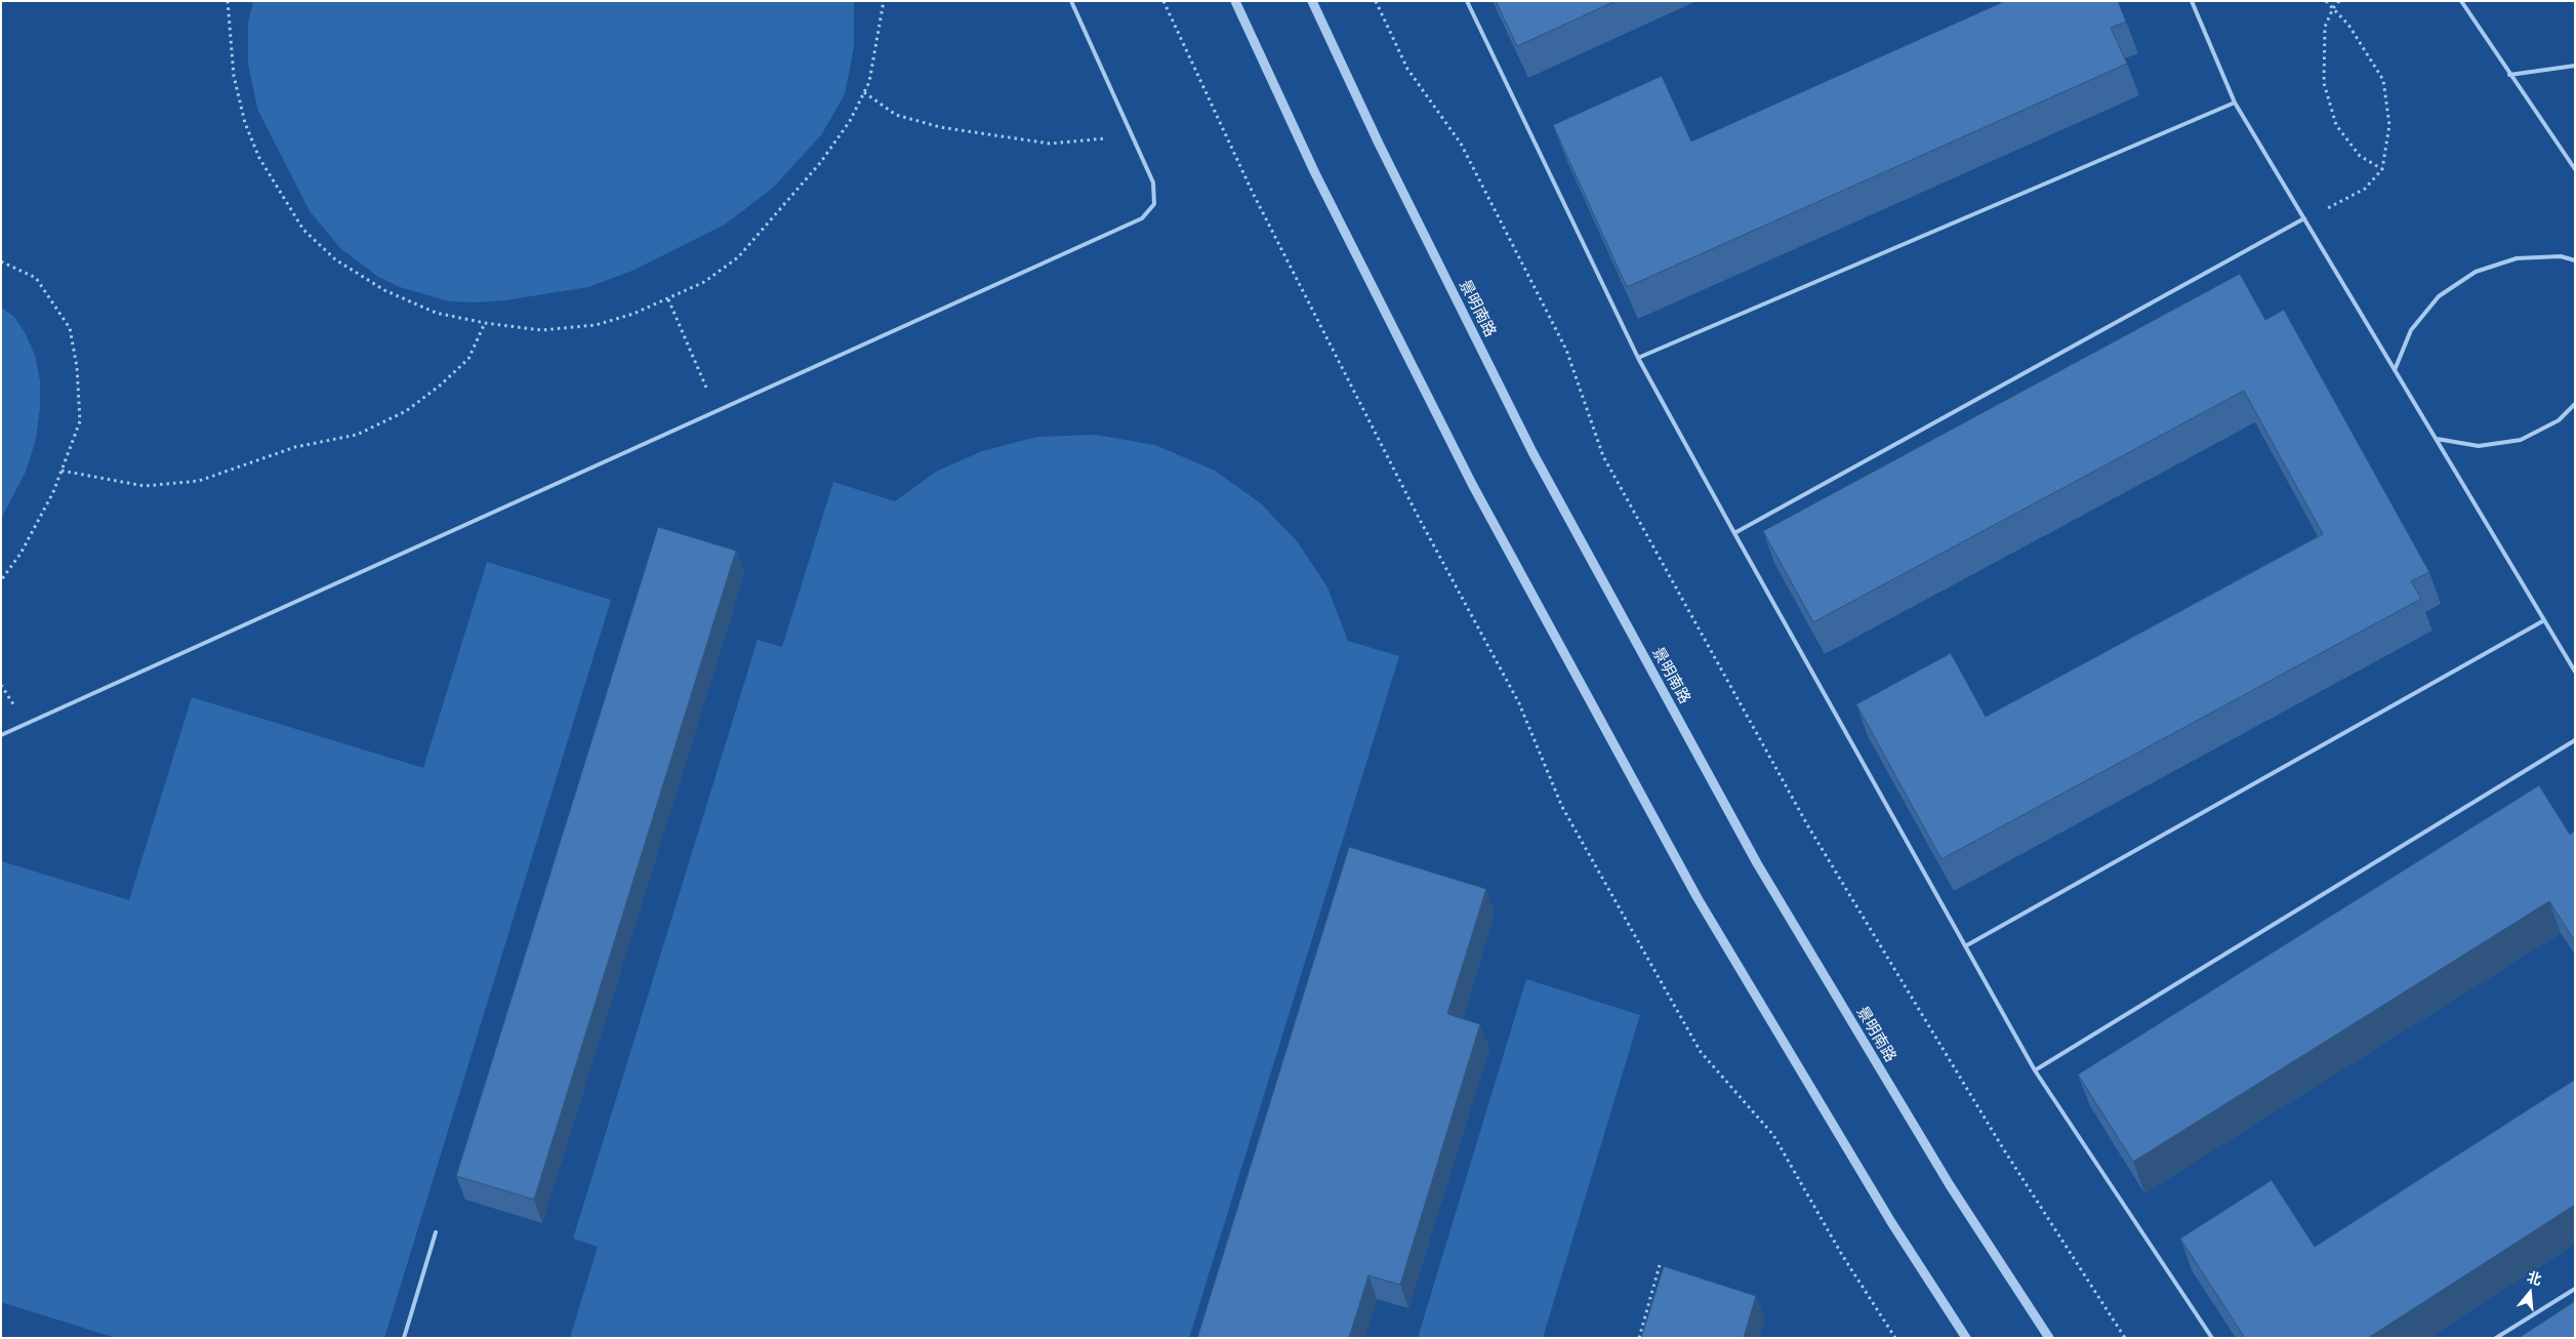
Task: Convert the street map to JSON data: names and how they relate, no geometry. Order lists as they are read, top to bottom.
{
  "streets": {
    "street": ["景明南路"]
  },
  "north": "top"
}
